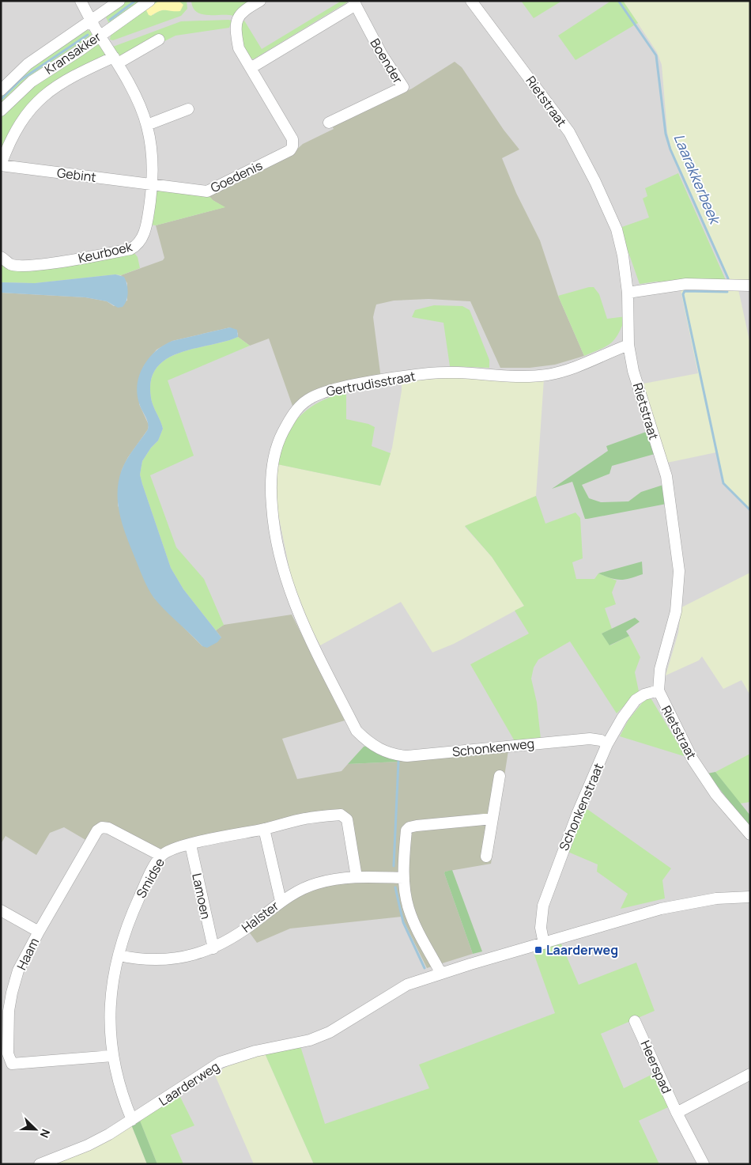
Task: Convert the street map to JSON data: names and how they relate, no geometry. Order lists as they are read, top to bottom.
{
  "streets": {
    "street": [
      "Kransakker",
      "Boender",
      "Rietstraat",
      "Gebint",
      "Goedenis",
      "Keurboek",
      "Gertrudisstraat",
      "Schonkenweg",
      "Schonkenstraat",
      "Smidse",
      "Lamoen",
      "Halster",
      "Haam",
      "Heerspad",
      "Laarderweg"
    ]
  },
  "crossings": [
    ["Kransakker", "Keurboek"],
    ["Boender", "Goedenis"],
    ["Rietstraat", "Gertrudisstraat"],
    ["Rietstraat", "Schonkenstraat"],
    ["Gebint", "Goedenis"],
    ["Gebint", "Keurboek"],
    ["Goedenis", "Keurboek"],
    ["Gertrudisstraat", "Schonkenweg"],
    ["Schonkenweg", "Schonkenstraat"],
    ["Schonkenstraat", "Laarderweg"],
    ["Smidse", "Lamoen"],
    ["Smidse", "Halster"],
    ["Smidse", "Haam"],
    ["Smidse", "Laarderweg"],
    ["Lamoen", "Halster"]
  ],
  "water": ["Laarakkerbeek"],
  "places": {
    "transit": ["Laarderweg"]
  },
  "north": "bottom right"
}
